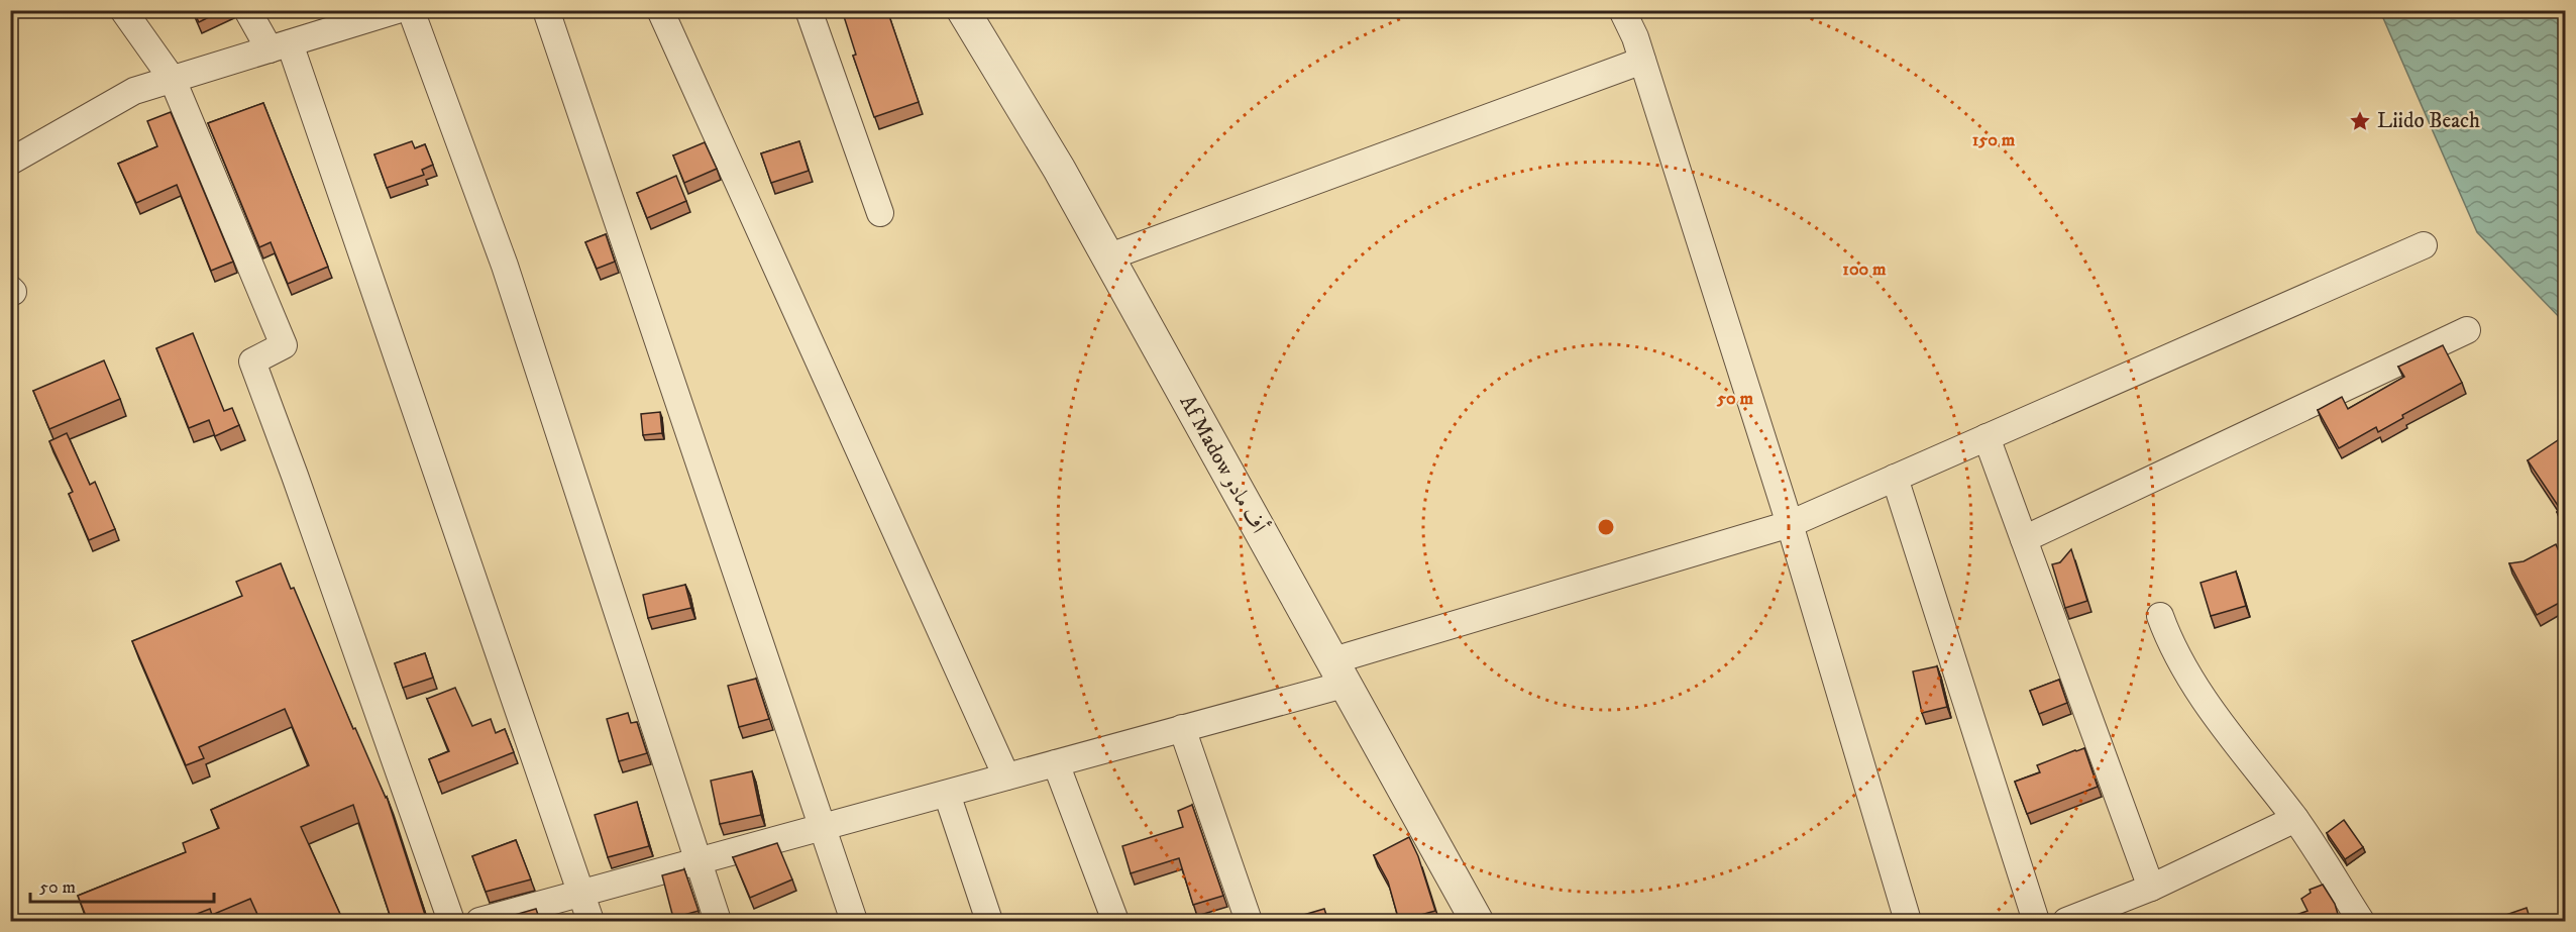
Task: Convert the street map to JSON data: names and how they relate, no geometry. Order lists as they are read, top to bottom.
{
  "streets": {
    "street": ["Af Madow أف مادو"]
  },
  "places": {
    "place": ["Liido Beach"]
  },
  "scale_bar": "50 m",
  "rings": ["150 m", "100 m", "50 m"]
}
